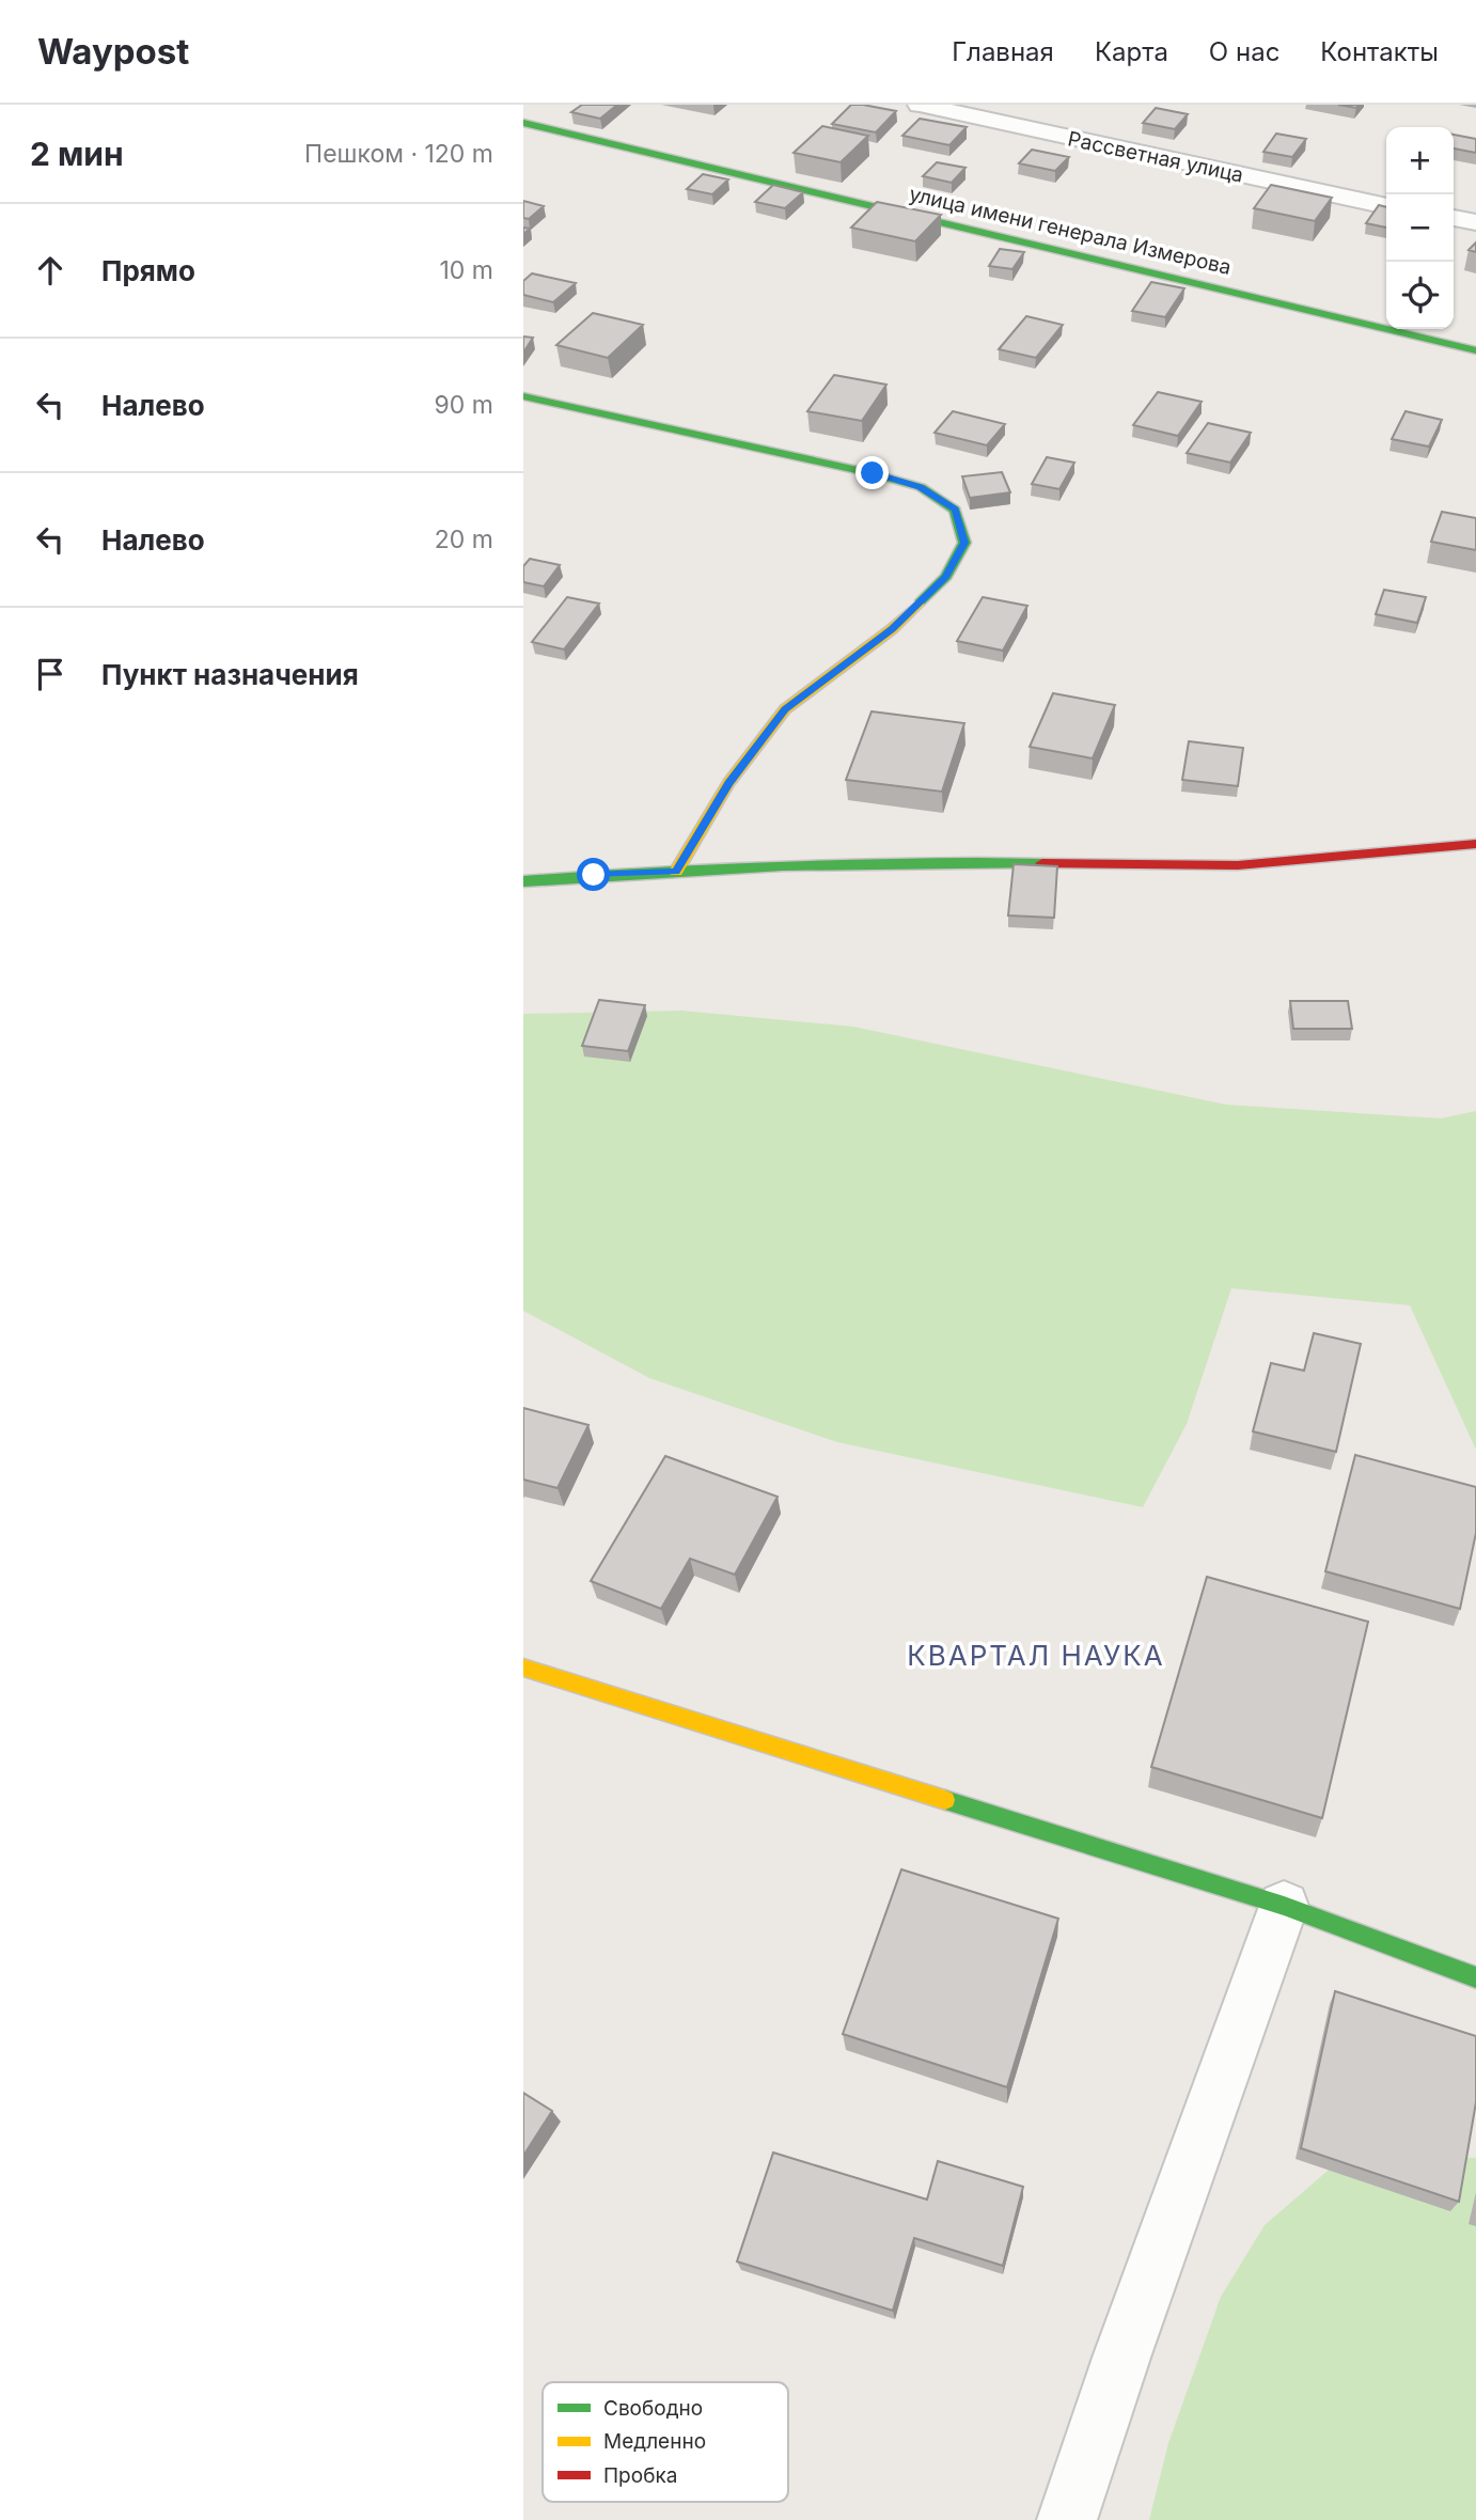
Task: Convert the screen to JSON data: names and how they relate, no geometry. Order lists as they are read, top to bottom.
{
  "streets": {
    "street": ["Рассветная улица", "улица имени генерала Измерова"]
  },
  "districts": ["КВАРТАЛ НАУКА"],
  "legend": ["Свободно", "Медленно", "Пробка"],
  "page": {
    "header": "Waypost",
    "nav": [
      "Главная",
      "Карта",
      "О нас",
      "Контакты"
    ],
    "heading": ["2 мин", "Пешком · 120 m"],
    "map_buttons": ["+", "−"],
    "list": [
      ["Прямо", "10 m"],
      ["Налево", "90 m"],
      ["Налево", "20 m"],
      "Пункт назначения"
    ]
  }
}
